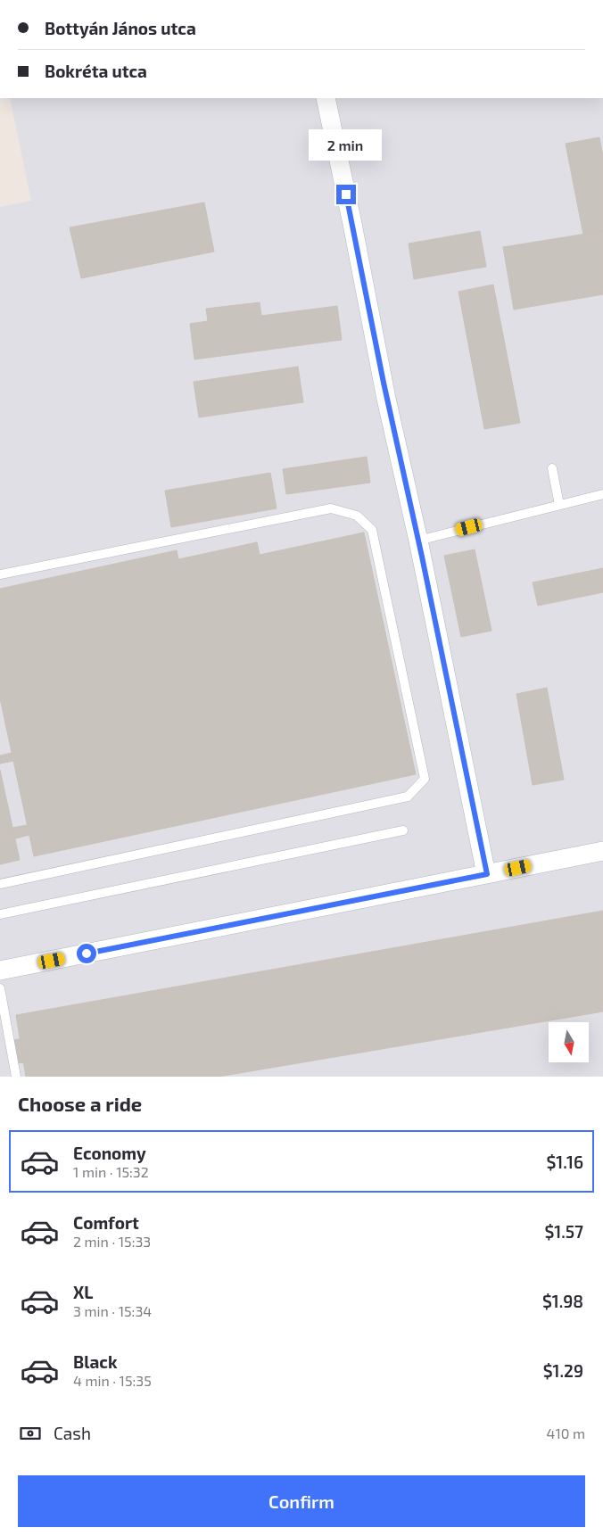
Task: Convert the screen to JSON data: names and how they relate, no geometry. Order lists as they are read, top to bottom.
{
  "north": "bottom",
  "page": {
    "banner": ["Bottyán János utca", "Bokréta utca"],
    "bubble": "2 min",
    "heading": "Choose a ride",
    "list": [
      {
        "name": "Economy",
        "note": "1 min · 15:32",
        "value": "$1.16"
      },
      {
        "name": "Comfort",
        "note": "2 min · 15:33",
        "value": "$1.57"
      },
      {
        "name": "XL",
        "note": "3 min · 15:34",
        "value": "$1.98"
      },
      {
        "name": "Black",
        "note": "4 min · 15:35",
        "value": "$1.29"
      }
    ],
    "pay": ["Cash", "410 m"],
    "buttons": "Confirm"
  }
}
